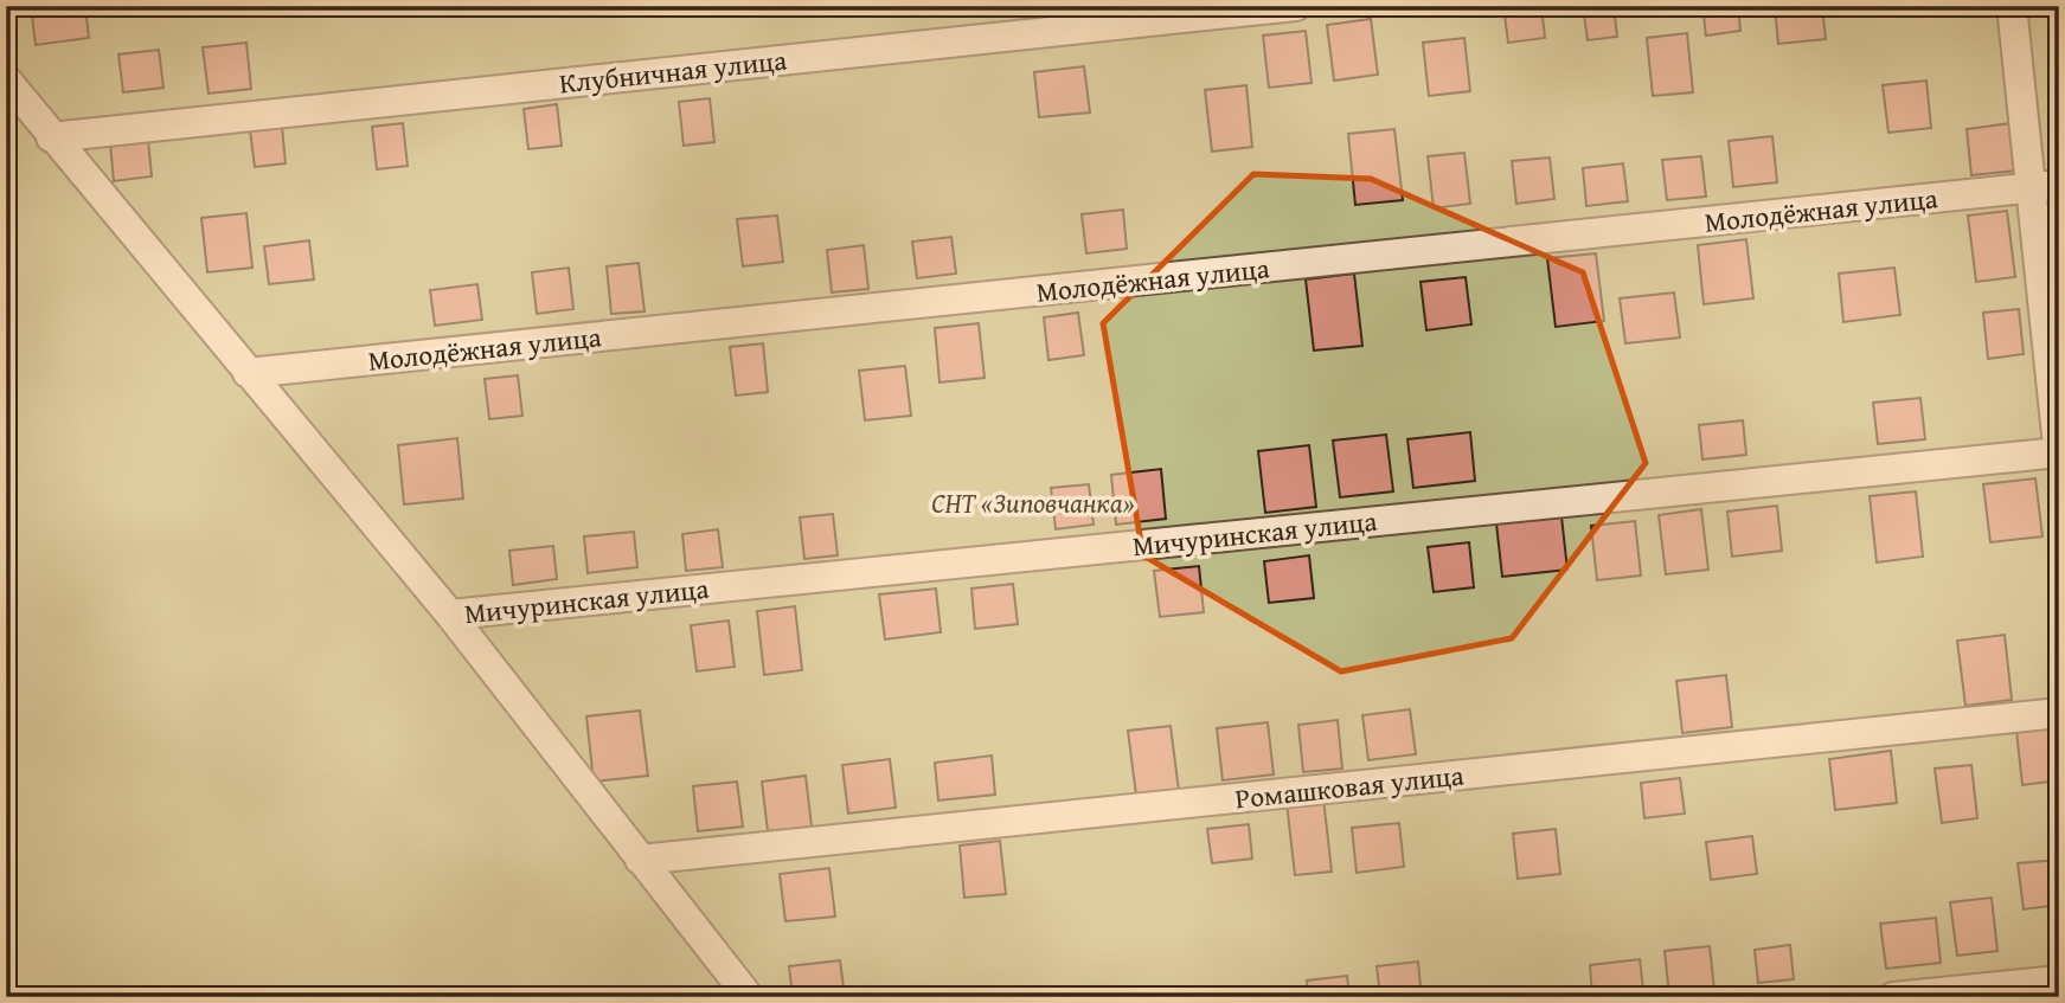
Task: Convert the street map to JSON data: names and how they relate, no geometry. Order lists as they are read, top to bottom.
{
  "streets": {
    "street": [
      "Клубничная улица",
      "Молодёжная улица",
      "Мичуринская улица",
      "Ромашковая улица"
    ]
  },
  "parks": ["СНТ «Зиповчанка»"]
}
